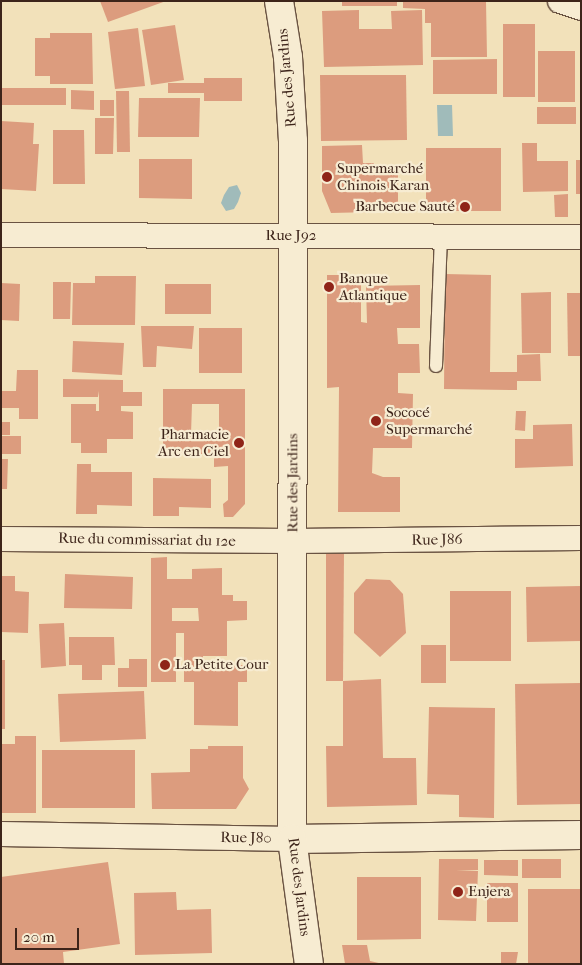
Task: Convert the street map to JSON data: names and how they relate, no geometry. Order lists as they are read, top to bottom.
{
  "streets": {
    "main road": ["Rue des Jardins", "Rue J80"],
    "street": ["Rue J92", "Rue du commissariat du 12e", "Rue J86"]
  },
  "crossings": [
    ["Rue des Jardins", "Rue J92"],
    ["Rue des Jardins", "Rue du commissariat du 12e"],
    ["Rue des Jardins", "Rue J86"],
    ["Rue des Jardins", "Rue J80"],
    ["Rue du commissariat du 12e", "Rue J86"]
  ],
  "places": [
    "Supermarché Chinois Karan",
    "Barbecue Sauté",
    "Banque Atlantique",
    "Sococé Supermarché",
    "Pharmacie Arc en Ciel",
    "La Petite Cour",
    "Enjera"
  ],
  "scale_bar": "20 m"
}
